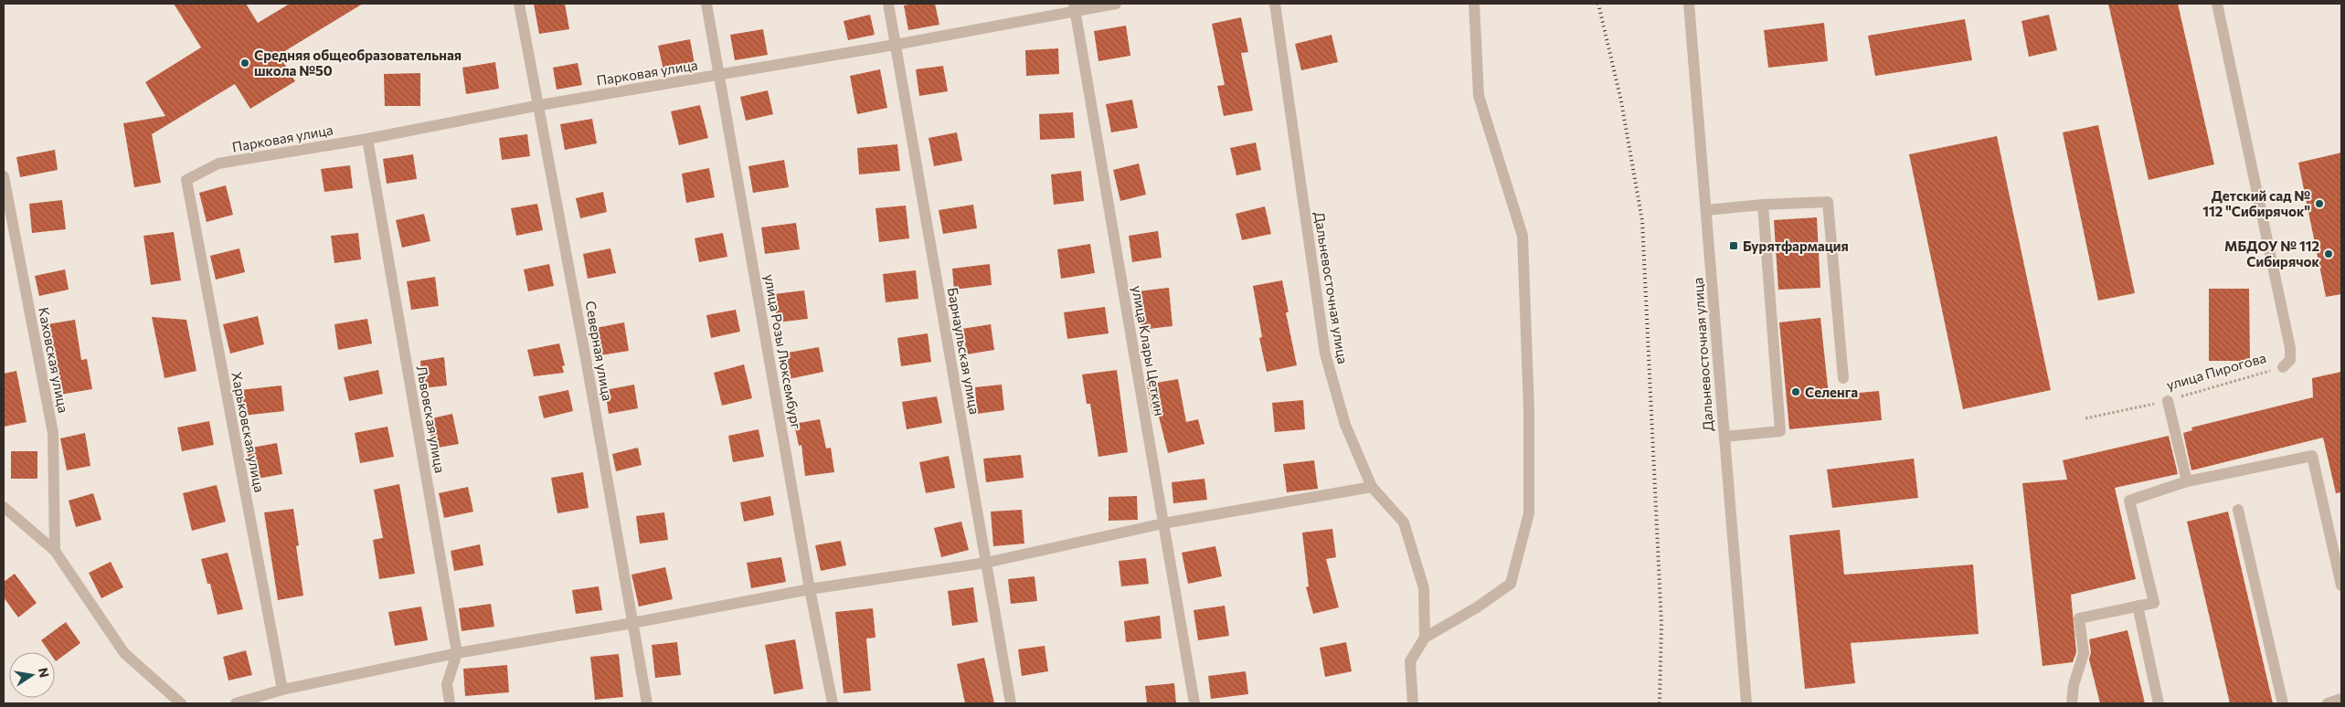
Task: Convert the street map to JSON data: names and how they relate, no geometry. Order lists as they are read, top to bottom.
{
  "streets": {
    "street": [
      "Парковая улица",
      "Дальневосточная улица",
      "Северная улица",
      "Барнаульская улица",
      "улица Клары Цеткин",
      "улица Розы Люксембург",
      "Каховская улица",
      "улица Пирогова",
      "Львовская улица",
      "Харьковская улица"
    ]
  },
  "crossings": [
    ["Парковая улица", "Северная улица"],
    ["Парковая улица", "Барнаульская улица"],
    ["Парковая улица", "улица Клары Цеткин"],
    ["Парковая улица", "улица Розы Люксембург"],
    ["Парковая улица", "Львовская улица"],
    ["Парковая улица", "Харьковская улица"]
  ],
  "places": {
    "other": [
      "Средняя общеобразовательная школа №50",
      "Детский сад № 112 \"Сибирячок\"",
      "МБДОУ № 112 Сибирячок",
      "Селенга"
    ],
    "transit": ["Бурятфармация"]
  },
  "north": "right"
}
